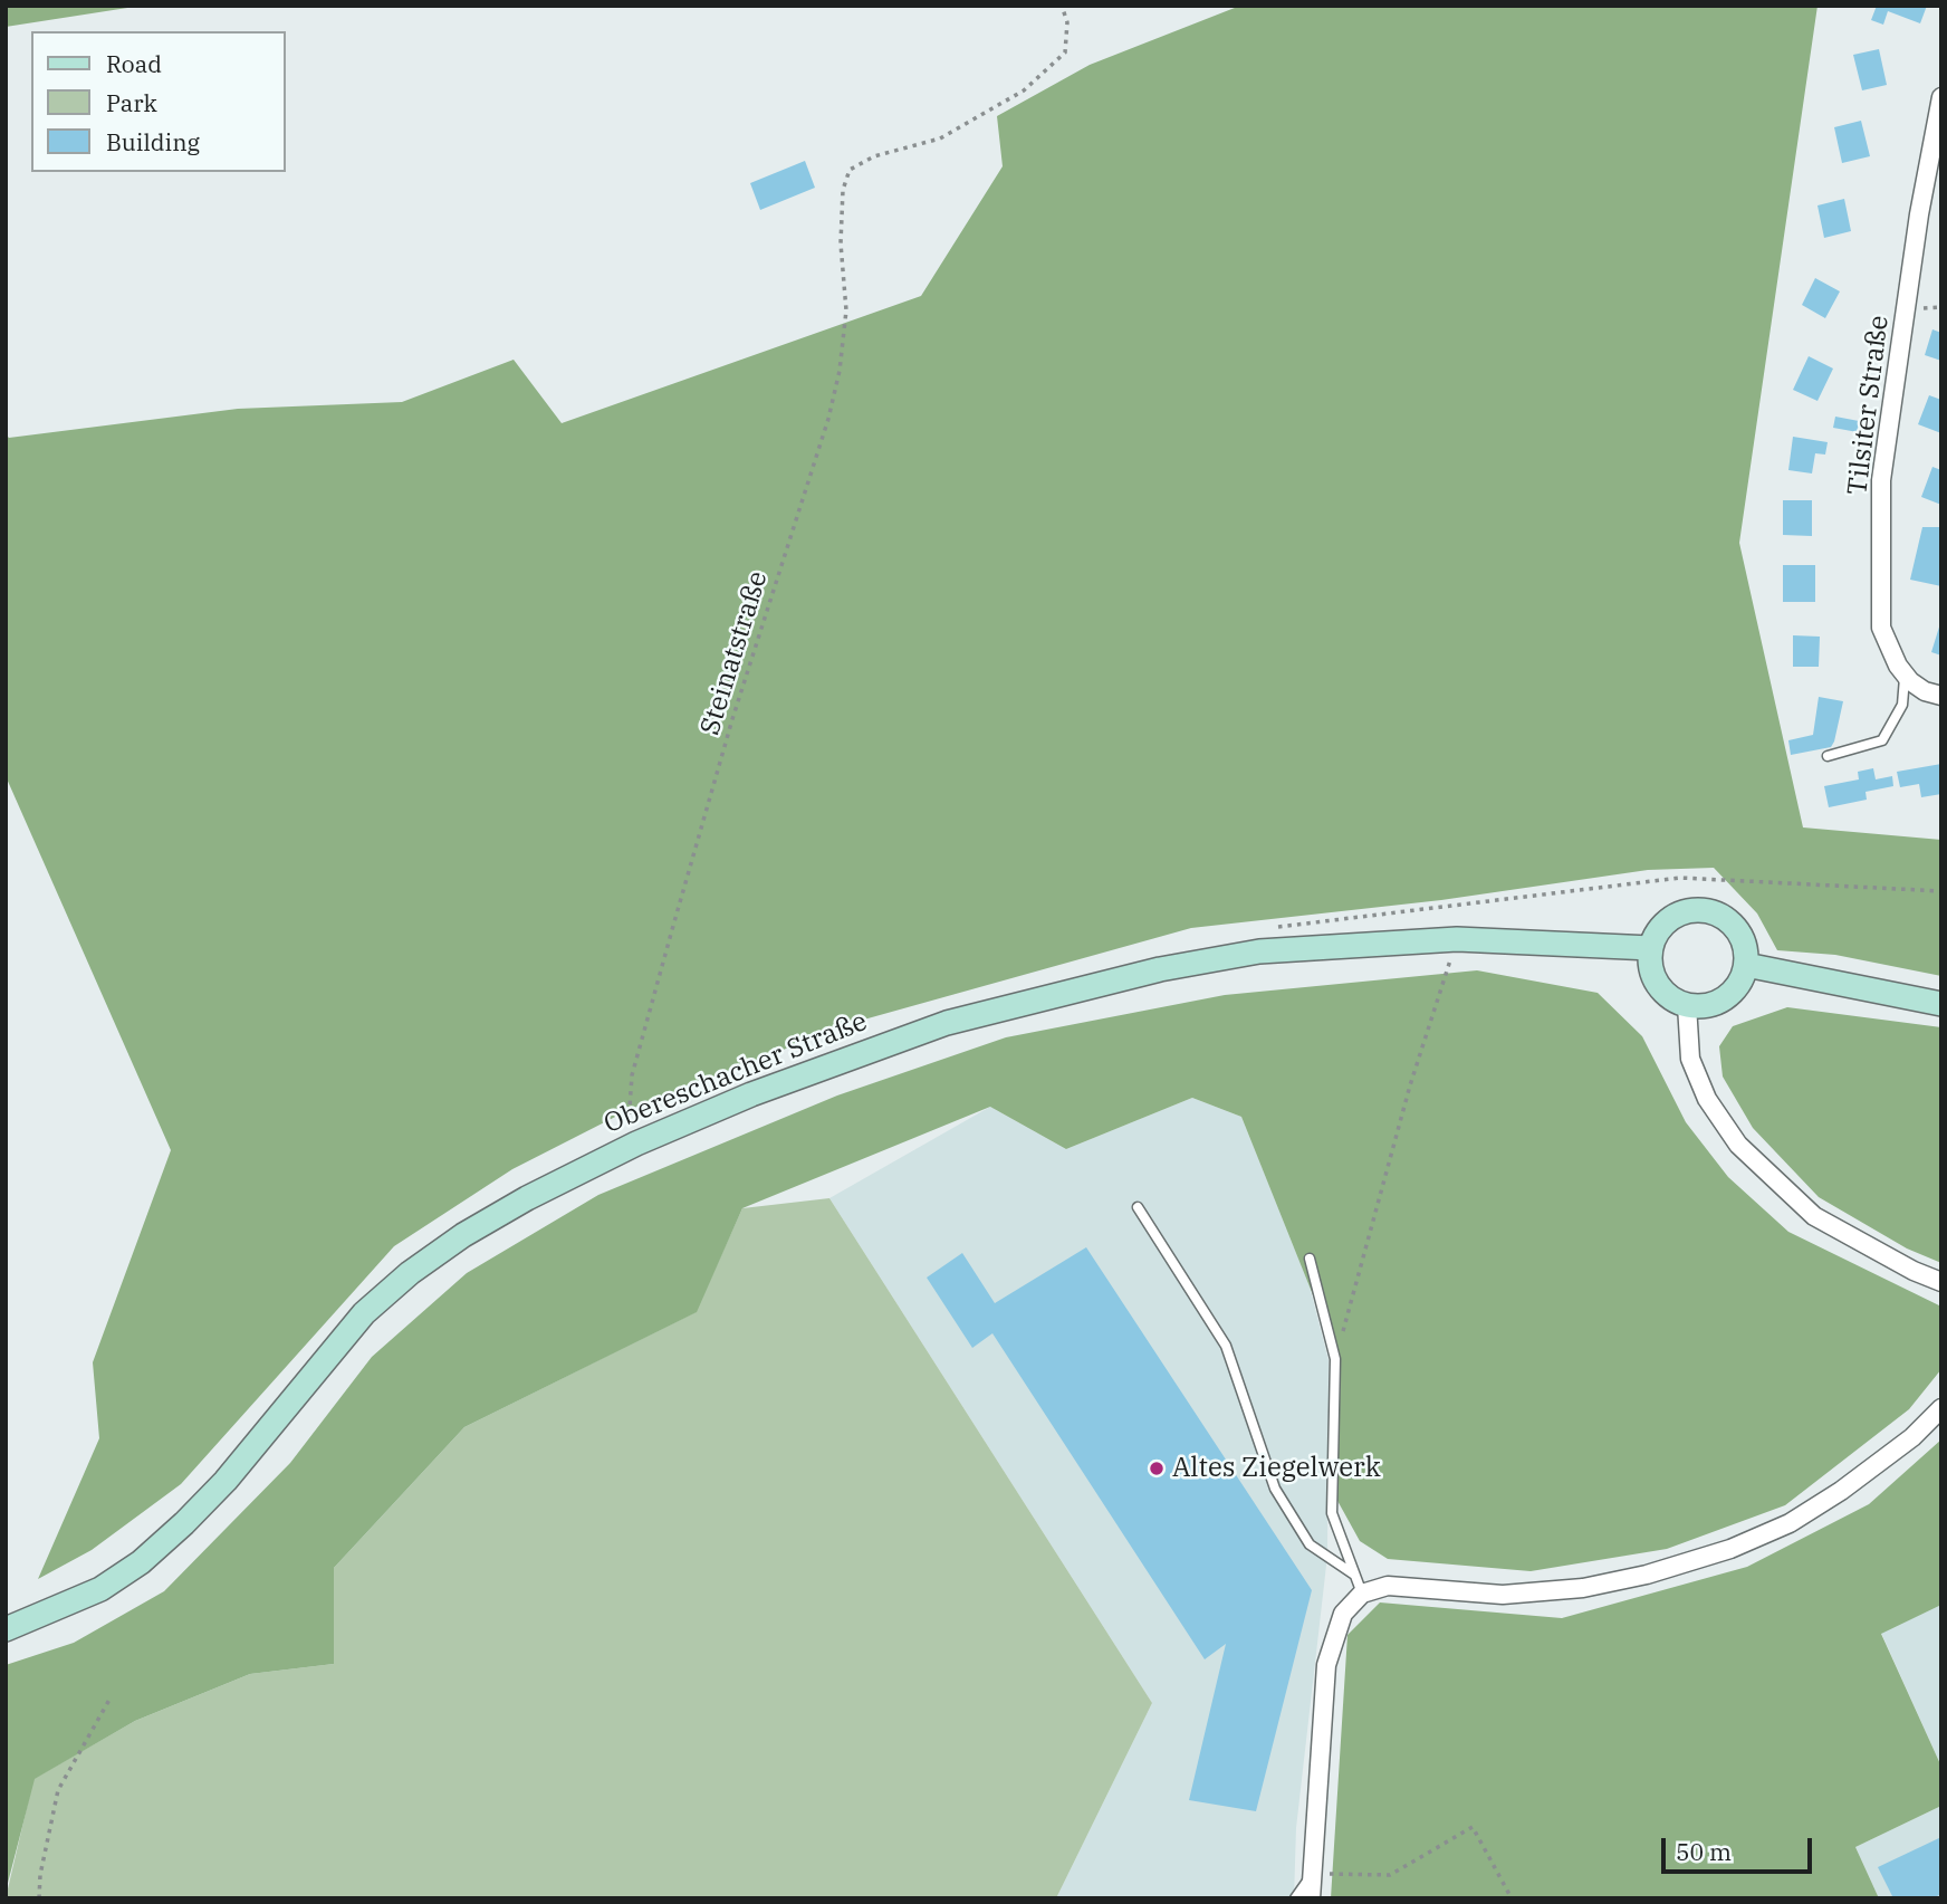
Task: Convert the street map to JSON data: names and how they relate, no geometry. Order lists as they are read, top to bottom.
{
  "streets": {
    "main road": ["Obereschacher Straße"],
    "street": ["Tilsiter Straße"],
    "path": ["Steinatstraße"]
  },
  "crossings": [
    ["Steinatstraße", "Obereschacher Straße"]
  ],
  "places": ["Altes Ziegelwerk"],
  "legend": ["Road", "Park", "Building"],
  "scale_bar": "50 m"
}
